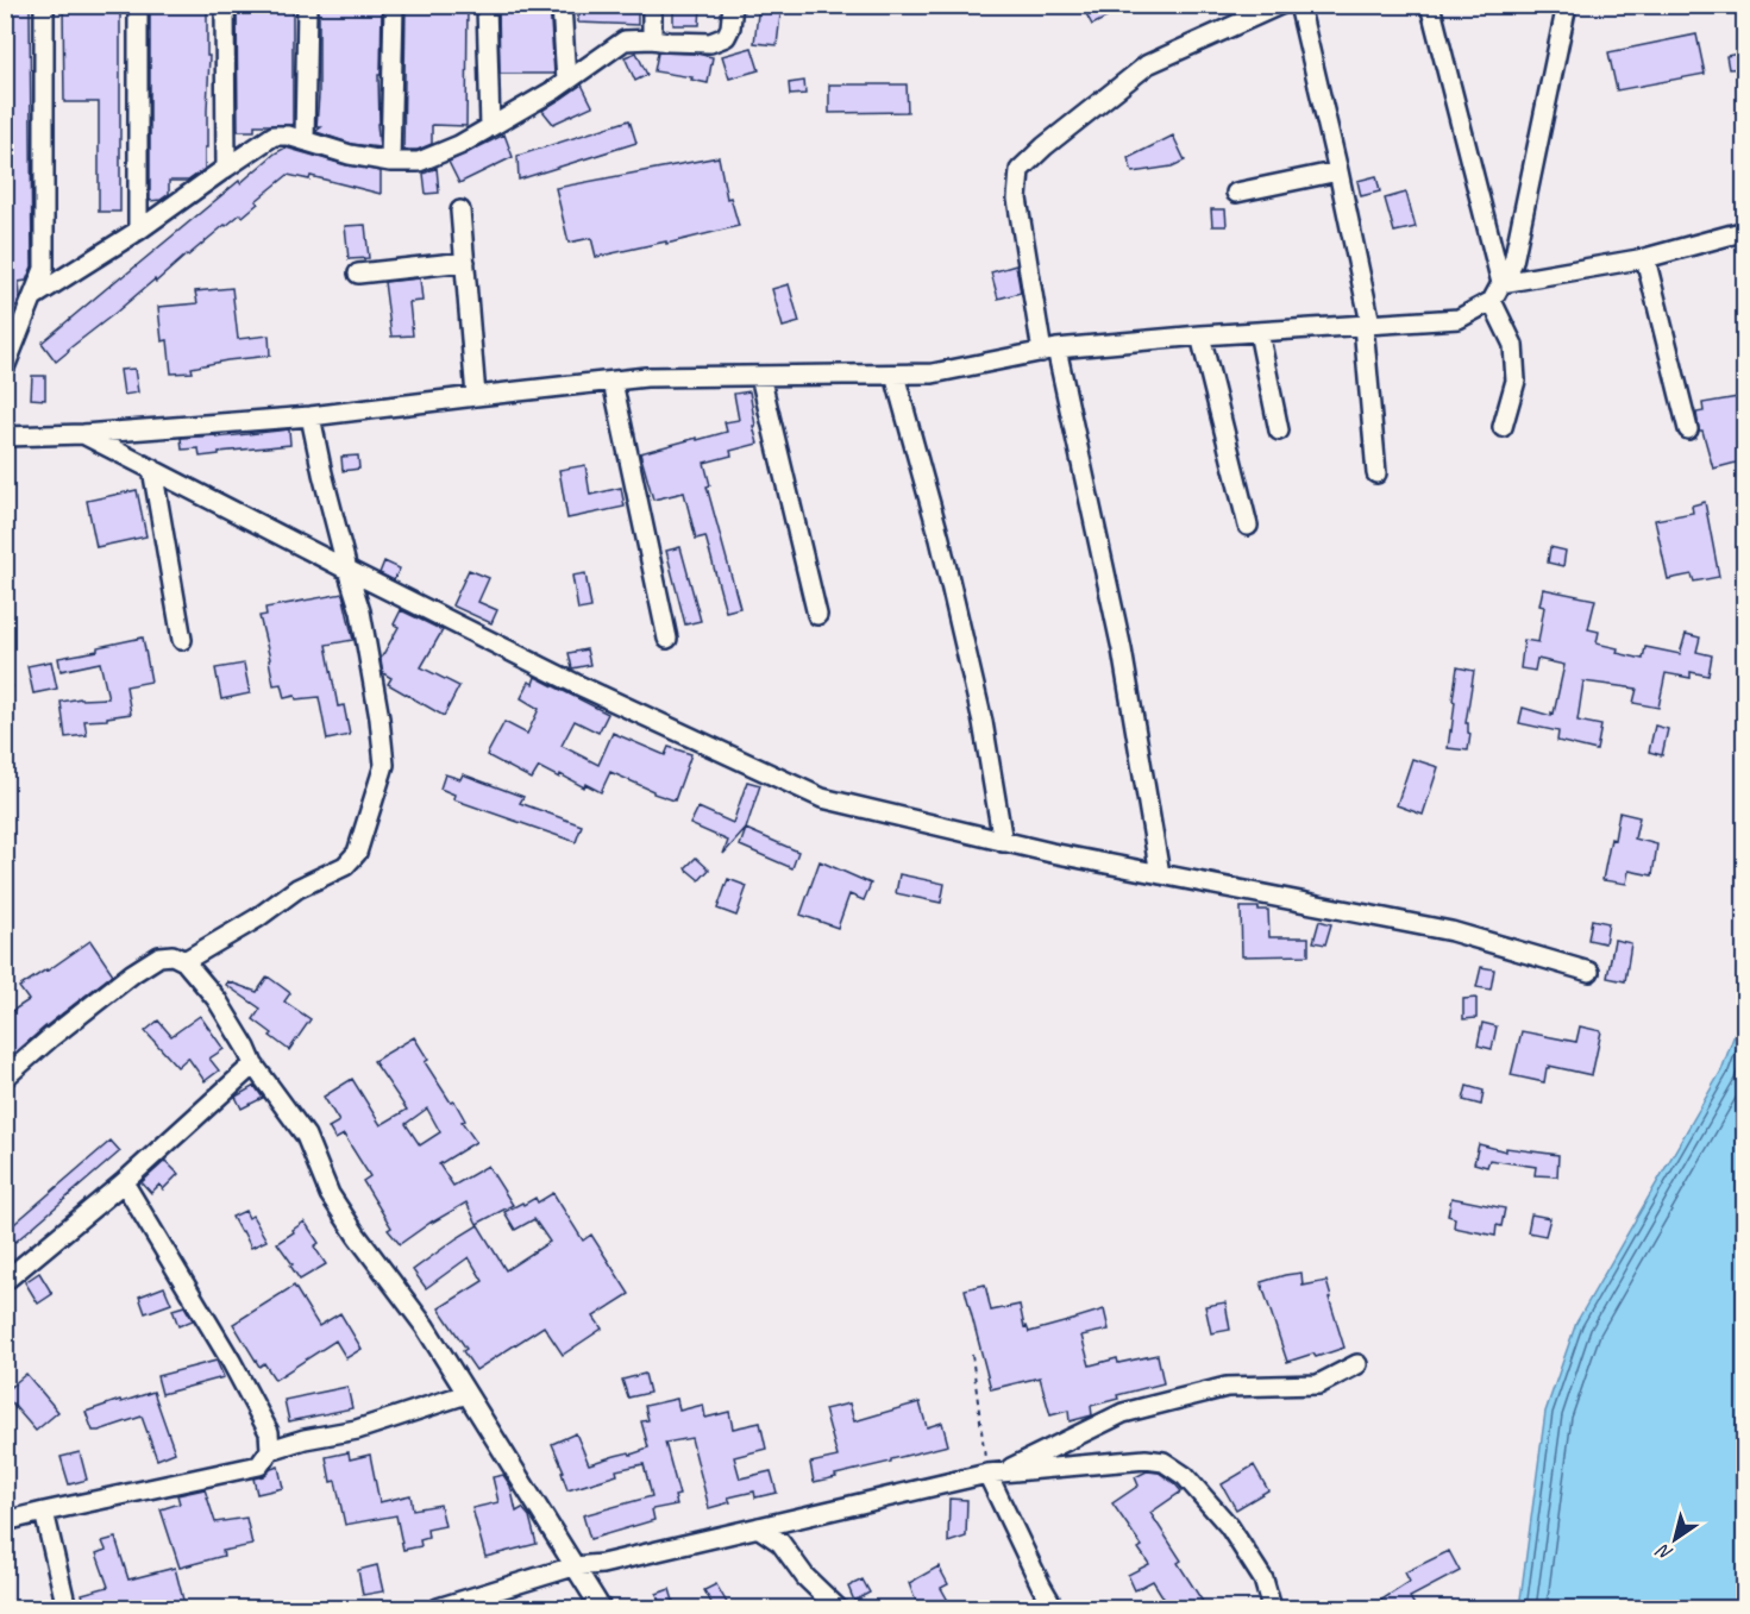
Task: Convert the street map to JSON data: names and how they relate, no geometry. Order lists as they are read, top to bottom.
{
  "north": "bottom left"
}
